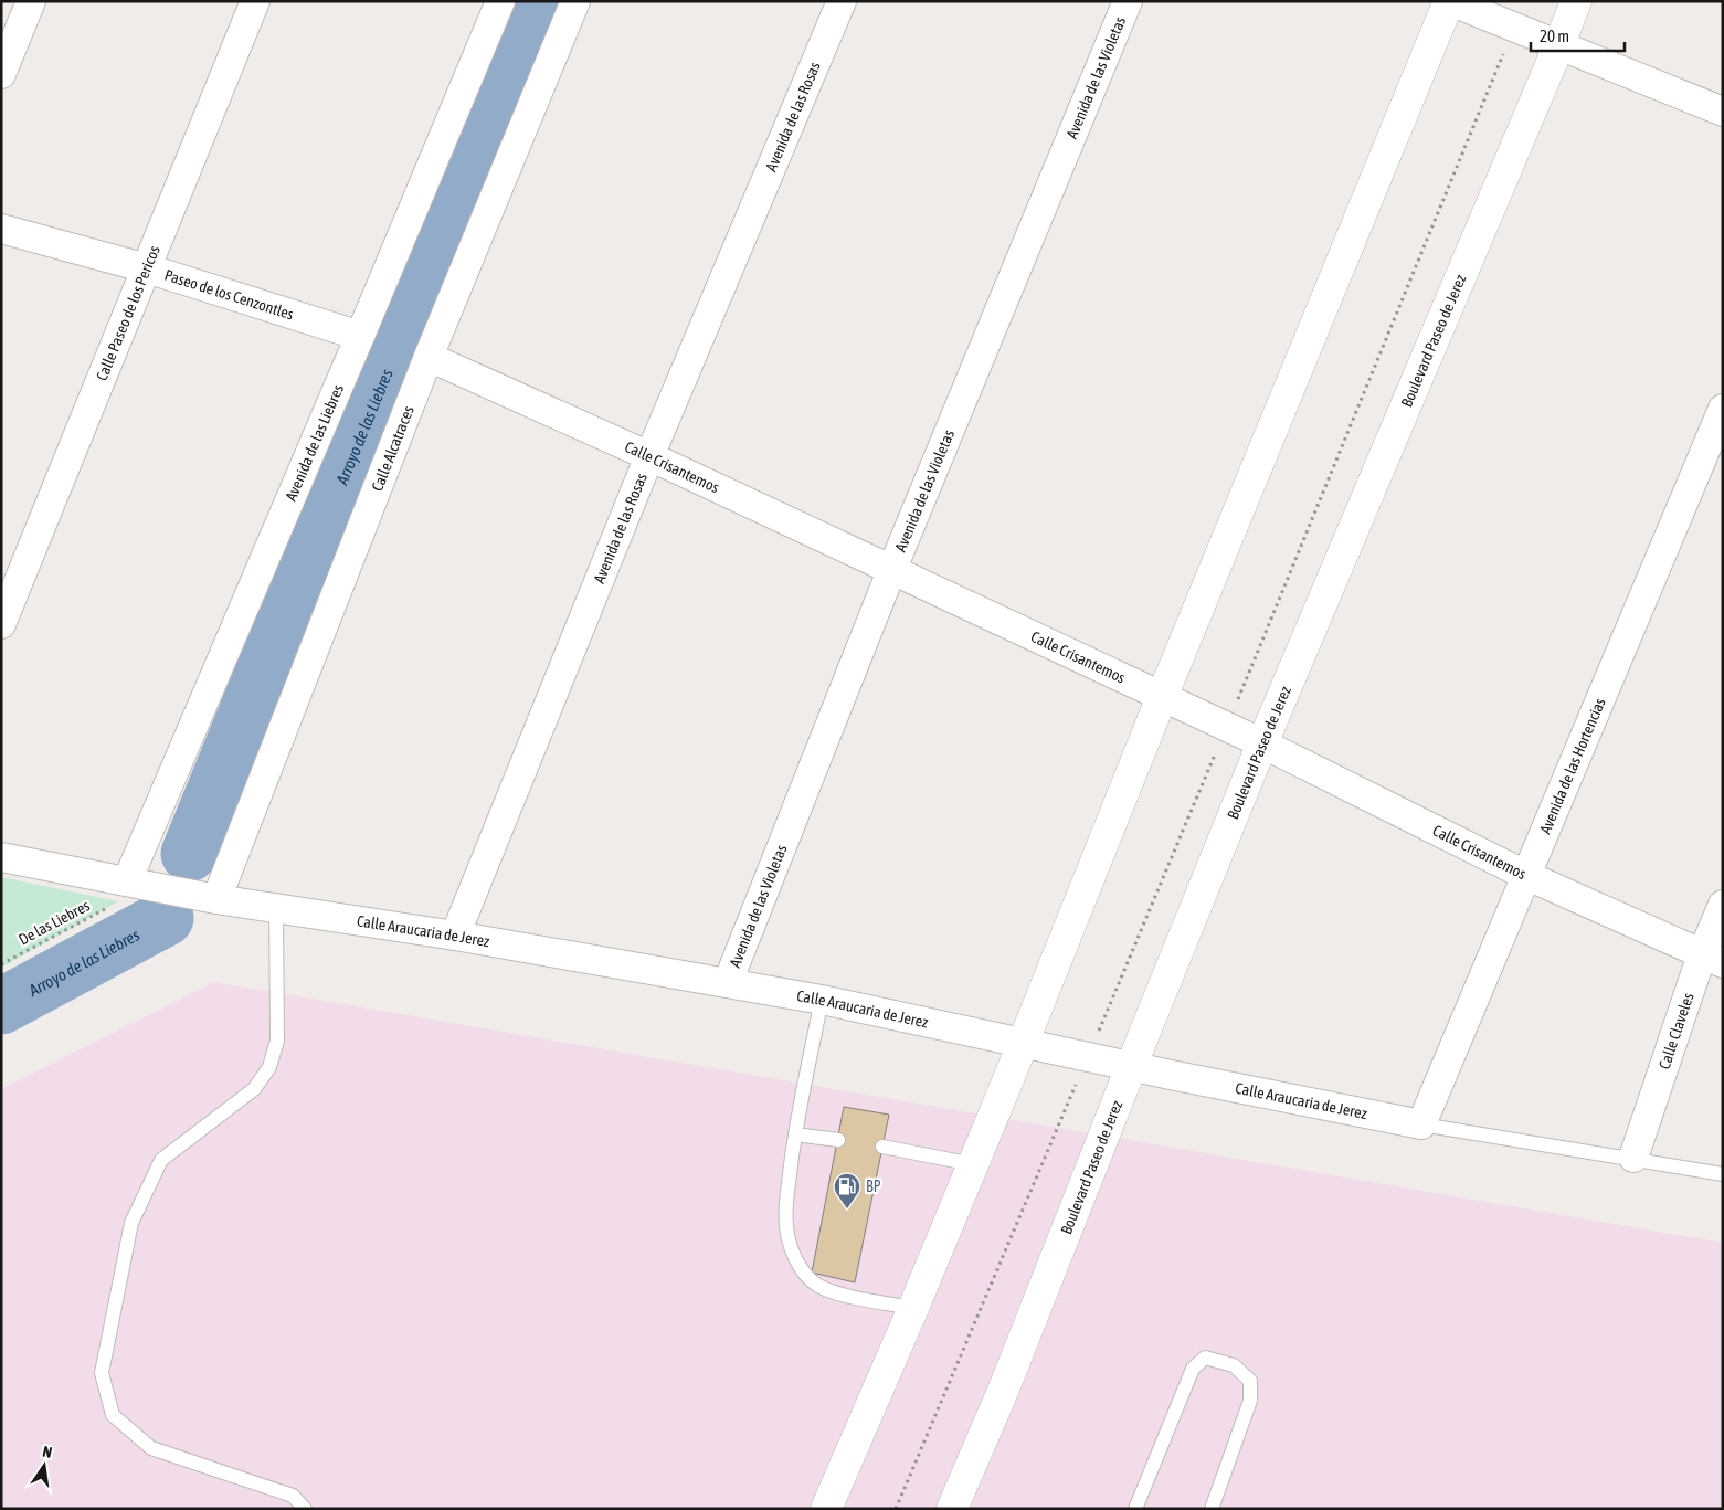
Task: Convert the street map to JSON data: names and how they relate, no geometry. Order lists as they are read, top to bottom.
{
  "streets": {
    "main road": ["Boulevard Paseo de Jerez"],
    "street": [
      "Avenida de las Violetas",
      "Avenida de las Rosas",
      "Paseo de los Cenzontles",
      "Calle Paseo de los Pericos",
      "Avenida de las Liebres",
      "Calle Alcatraces",
      "Calle Crisantemos",
      "Avenida de las Hortencias",
      "Calle Araucaria de Jerez",
      "Calle Claveles"
    ],
    "path": ["De las Liebres"]
  },
  "crossings": [
    ["Avenida de las Violetas", "Calle Crisantemos"],
    ["Avenida de las Violetas", "Calle Araucaria de Jerez"],
    ["Avenida de las Rosas", "Calle Crisantemos"],
    ["Avenida de las Rosas", "Calle Araucaria de Jerez"],
    ["Paseo de los Cenzontles", "Calle Paseo de los Pericos"],
    ["Paseo de los Cenzontles", "Avenida de las Liebres"],
    ["Boulevard Paseo de Jerez", "Calle Crisantemos"],
    ["Boulevard Paseo de Jerez", "Calle Araucaria de Jerez"],
    ["Avenida de las Liebres", "Calle Araucaria de Jerez"],
    ["Calle Alcatraces", "Calle Crisantemos"],
    ["Calle Alcatraces", "Calle Araucaria de Jerez"],
    ["Calle Crisantemos", "Avenida de las Hortencias"],
    ["Calle Crisantemos", "Calle Claveles"],
    ["Avenida de las Hortencias", "Calle Araucaria de Jerez"],
    ["Calle Araucaria de Jerez", "Calle Claveles"]
  ],
  "water": ["Arroyo de las Liebres"],
  "places": {
    "fuel station": ["BP"]
  },
  "scale_bar": "20 m",
  "north": "top"
}
